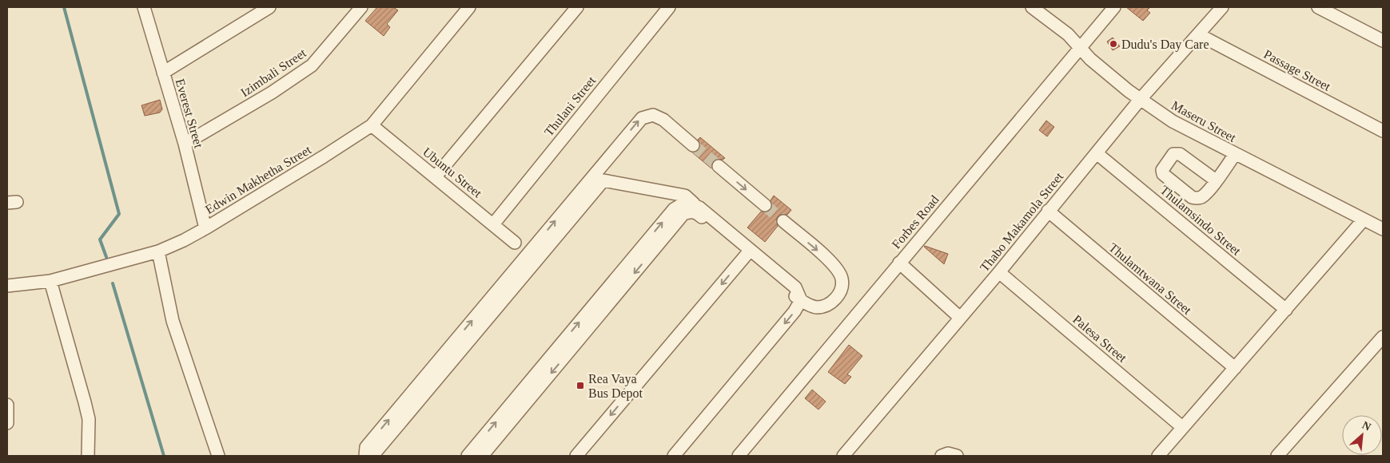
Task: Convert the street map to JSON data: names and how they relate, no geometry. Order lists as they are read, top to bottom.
{
  "streets": {
    "street": [
      "Passage Street",
      "Izimbali Street",
      "Thulani Street",
      "Everest Street",
      "Maseru Street",
      "Ubuntu Street",
      "Edwin Makhetha Street",
      "Thulamsindo Street",
      "Forbes Road",
      "Thabo Makamola Street",
      "Thulamtwana Street",
      "Palesa Street"
    ]
  },
  "crossings": [
    ["Passage Street", "Thabo Makamola Street"],
    ["Izimbali Street", "Everest Street"],
    ["Thulani Street", "Ubuntu Street"],
    ["Everest Street", "Edwin Makhetha Street"],
    ["Maseru Street", "Forbes Road"],
    ["Maseru Street", "Thabo Makamola Street"],
    ["Ubuntu Street", "Edwin Makhetha Street"],
    ["Thulamsindo Street", "Thabo Makamola Street"],
    ["Thabo Makamola Street", "Thulamtwana Street"],
    ["Thabo Makamola Street", "Palesa Street"]
  ],
  "places": {
    "other": ["Dudu's Day Care"],
    "transit": ["Rea Vaya Bus Depot"]
  },
  "north": "top right"
}
